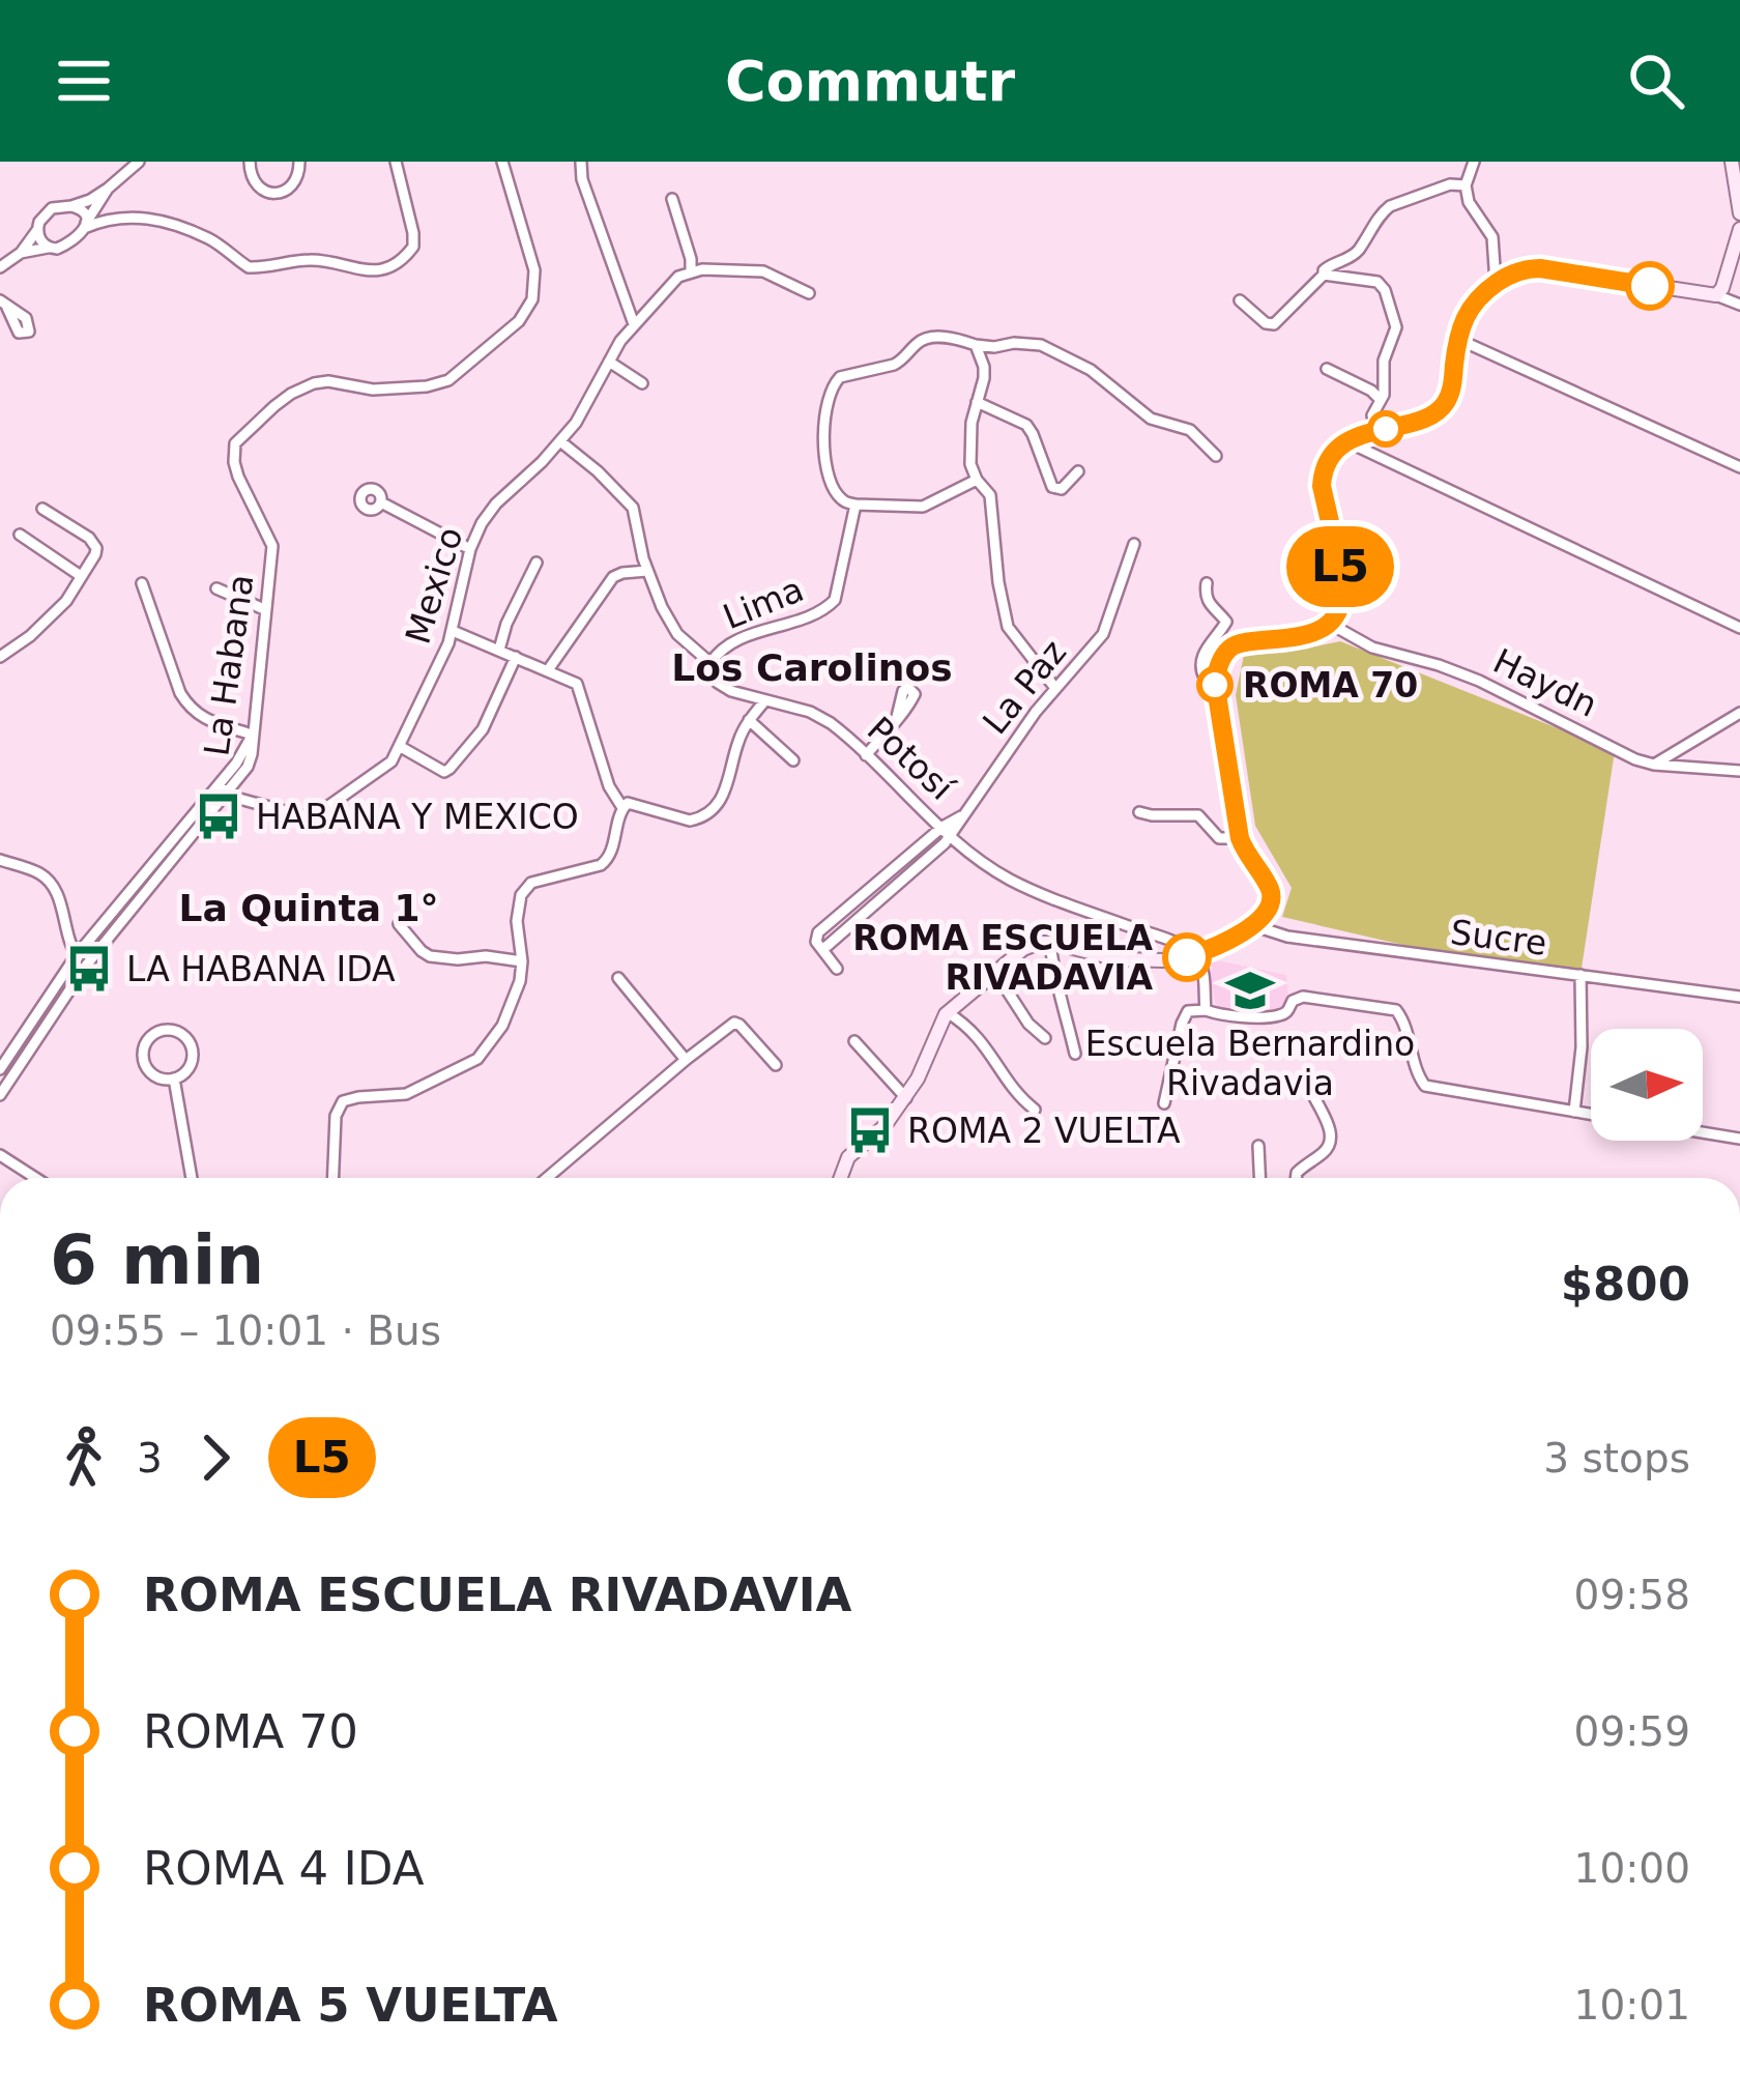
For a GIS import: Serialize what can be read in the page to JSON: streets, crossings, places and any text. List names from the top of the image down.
{
  "streets": {
    "street": [
      "Mexico",
      "Lima",
      "La Habana",
      "Haydn",
      "La Paz",
      "Potosí",
      "Sucre"
    ]
  },
  "crossings": [
    ["Mexico", "La Habana"],
    ["Mexico", "Potosí"],
    ["Lima", "Potosí"],
    ["La Paz", "Potosí"]
  ],
  "districts": ["Los Carolinos", "La Quinta 1°"],
  "places": {
    "other": ["ROMA 70", "ROMA ESCUELA RIVADAVIA"],
    "bus stop": ["HABANA Y MEXICO", "LA HABANA IDA", "ROMA 2 VUELTA"],
    "school or university": ["Escuela Bernardino Rivadavia"]
  },
  "lines": ["bus line L5"],
  "north": "right",
  "page": {
    "header": "Commutr",
    "on_map": "L5",
    "heading": ["6 min", "09:55 – 10:01 · Bus", "$800"],
    "legs": ["3", "L5", "3 stops"],
    "list": [
      {
        "name": "ROMA ESCUELA RIVADAVIA",
        "value": "09:58"
      },
      {
        "name": "ROMA 70",
        "value": "09:59"
      },
      {
        "name": "ROMA 4 IDA",
        "value": "10:00"
      },
      {
        "name": "ROMA 5 VUELTA",
        "value": "10:01"
      }
    ]
  }
}
